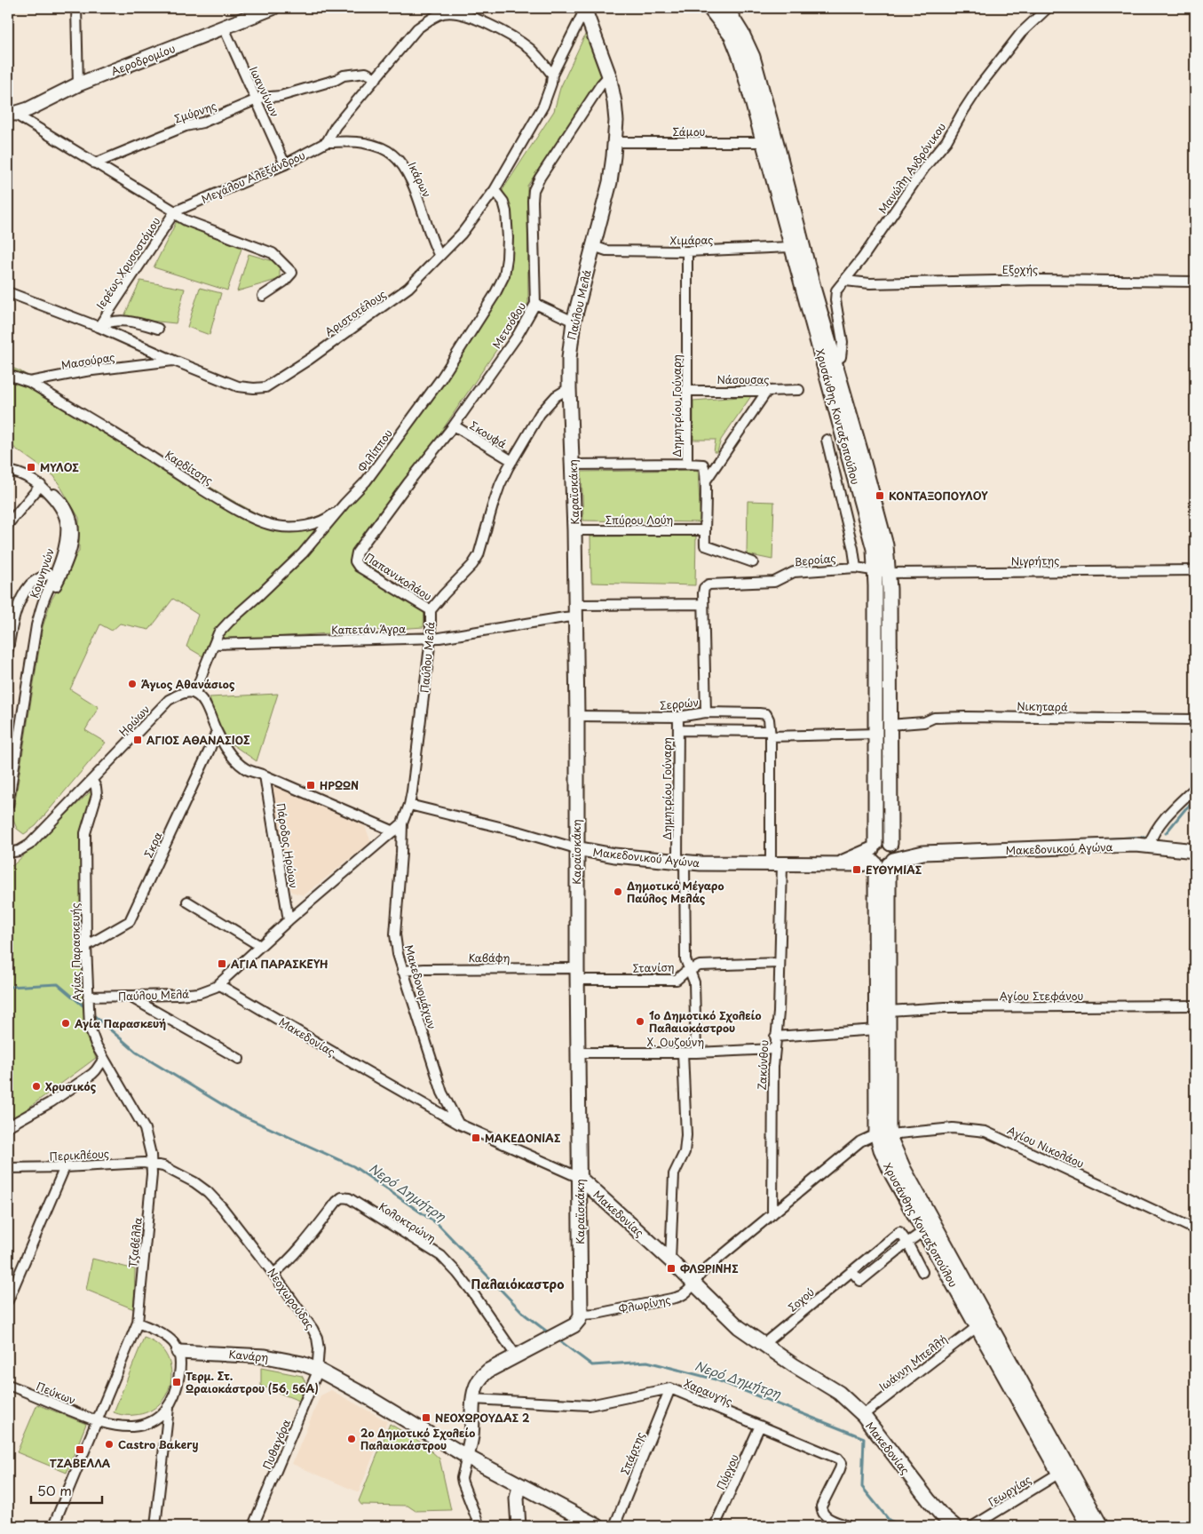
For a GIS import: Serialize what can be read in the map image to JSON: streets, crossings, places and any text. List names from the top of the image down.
{
  "streets": {
    "street": [
      "Αεροδρομίου",
      "Ιωαννίνων",
      "Σμύρνης",
      "Σάμου",
      "Μανώλη Ανδρόνικου",
      "Μεγάλου Αλεξάνδρου",
      "Ικάρων",
      "Χιμάρας",
      "Ιερέως Χρυσοστόμου",
      "Εξοχής",
      "Παύλου Μελά",
      "Αριστοτέλους",
      "Μετσόβου",
      "Μασούρας",
      "Νάσουσας",
      "Δημητρίου Γούναρη",
      "Χρυσάνθης Κονταξοπούλου",
      "Σκουφά",
      "Φιλίππου",
      "Καρδίτσης",
      "Καραϊσκάκη",
      "Σπύρου Λούη",
      "Βεροίας",
      "Νιγρήτης",
      "Κομνηνών",
      "Παπανικολάου",
      "Καπετάν Άγρα",
      "Σερρών",
      "Νικηταρά",
      "Ηρώων",
      "Σκρα",
      "Πάροδος Ηρώων",
      "Μακεδονικού Αγώνα",
      "Αγίας Παρασκευής",
      "Καβάφη",
      "Στανίση",
      "Μακεδονομάχων",
      "Αγίου Στεφάνου",
      "Μακεδονίας",
      "Χ. Ουζούνη",
      "Ζακύνθου",
      "Αγίου Νικολάου",
      "Περικλέους",
      "Κολοκτρώνη",
      "Τζαβέλλα",
      "Νεοχωρούδας",
      "Σοχού",
      "Φλωρίνης",
      "Κανάρη",
      "Ιωάννη Μπελλή",
      "Χαραυγής",
      "Πεύκων",
      "Πυθαγόρα",
      "Σπάρτης",
      "Πύργου",
      "Γεωργίας"
    ]
  },
  "crossings": [
    ["Αεροδρομίου", "Ιωαννίνων"],
    ["Ιωαννίνων", "Σμύρνης"],
    ["Ιωαννίνων", "Μεγάλου Αλεξάνδρου"],
    ["Σάμου", "Παύλου Μελά"],
    ["Σάμου", "Χρυσάνθης Κονταξοπούλου"],
    ["Μανώλη Ανδρόνικου", "Εξοχής"],
    ["Μανώλη Ανδρόνικου", "Χρυσάνθης Κονταξοπούλου"],
    ["Μεγάλου Αλεξάνδρου", "Ικάρων"],
    ["Μεγάλου Αλεξάνδρου", "Ιερέως Χρυσοστόμου"],
    ["Ικάρων", "Αριστοτέλους"],
    ["Χιμάρας", "Παύλου Μελά"],
    ["Χιμάρας", "Δημητρίου Γούναρη"],
    ["Χιμάρας", "Χρυσάνθης Κονταξοπούλου"],
    ["Ιερέως Χρυσοστόμου", "Αριστοτέλους"],
    ["Παύλου Μελά", "Αριστοτέλους"],
    ["Παύλου Μελά", "Μετσόβου"],
    ["Παύλου Μελά", "Σκουφά"],
    ["Παύλου Μελά", "Καραϊσκάκη"],
    ["Παύλου Μελά", "Παπανικολάου"],
    ["Παύλου Μελά", "Καπετάν Άγρα"],
    ["Παύλου Μελά", "Πάροδος Ηρώων"],
    ["Παύλου Μελά", "Μακεδονικού Αγώνα"],
    ["Παύλου Μελά", "Αγίας Παρασκευής"],
    ["Παύλου Μελά", "Μακεδονομάχων"],
    ["Παύλου Μελά", "Μακεδονίας"],
    ["Αριστοτέλους", "Μασούρας"],
    ["Αριστοτέλους", "Φιλίππου"],
    ["Μετσόβου", "Σκουφά"],
    ["Μετσόβου", "Παπανικολάου"],
    ["Μασούρας", "Καρδίτσης"],
    ["Νάσουσας", "Δημητρίου Γούναρη"],
    ["Δημητρίου Γούναρη", "Σπύρου Λούη"],
    ["Δημητρίου Γούναρη", "Σερρών"],
    ["Δημητρίου Γούναρη", "Μακεδονικού Αγώνα"],
    ["Δημητρίου Γούναρη", "Στανίση"],
    ["Δημητρίου Γούναρη", "Χ. Ουζούνη"],
    ["Χρυσάνθης Κονταξοπούλου", "Βεροίας"],
    ["Χρυσάνθης Κονταξοπούλου", "Νιγρήτης"],
    ["Χρυσάνθης Κονταξοπούλου", "Νικηταρά"],
    ["Χρυσάνθης Κονταξοπούλου", "Μακεδονικού Αγώνα"],
    ["Χρυσάνθης Κονταξοπούλου", "Αγίου Στεφάνου"],
    ["Χρυσάνθης Κονταξοπούλου", "Αγίου Νικολάου"],
    ["Χρυσάνθης Κονταξοπούλου", "Φλωρίνης"],
    ["Χρυσάνθης Κονταξοπούλου", "Ιωάννη Μπελλή"],
    ["Χρυσάνθης Κονταξοπούλου", "Γεωργίας"],
    ["Φιλίππου", "Καρδίτσης"],
    ["Φιλίππου", "Καπετάν Άγρα"],
    ["Φιλίππου", "Ηρώων"],
    ["Καραϊσκάκη", "Σπύρου Λούη"],
    ["Καραϊσκάκη", "Καπετάν Άγρα"],
    ["Καραϊσκάκη", "Σερρών"],
    ["Καραϊσκάκη", "Μακεδονικού Αγώνα"],
    ["Καραϊσκάκη", "Καβάφη"],
    ["Καραϊσκάκη", "Στανίση"],
    ["Καραϊσκάκη", "Μακεδονίας"],
    ["Καραϊσκάκη", "Χ. Ουζούνη"],
    ["Καραϊσκάκη", "Φλωρίνης"],
    ["Βεροίας", "Νιγρήτης"],
    ["Βεροίας", "Καπετάν Άγρα"],
    ["Σερρών", "Ζακύνθου"],
    ["Ηρώων", "Αγίας Παρασκευής"],
    ["Σκρα", "Αγίας Παρασκευής"],
    ["Μακεδονικού Αγώνα", "Ζακύνθου"],
    ["Αγίας Παρασκευής", "Περικλέους"],
    ["Αγίας Παρασκευής", "Τζαβέλλα"],
    ["Αγίας Παρασκευής", "Νεοχωρούδας"],
    ["Καβάφη", "Στανίση"],
    ["Καβάφη", "Μακεδονομάχων"],
    ["Στανίση", "Ζακύνθου"],
    ["Μακεδονομάχων", "Μακεδονίας"],
    ["Μακεδονίας", "Σοχού"],
    ["Μακεδονίας", "Φλωρίνης"],
    ["Μακεδονίας", "Ιωάννη Μπελλή"],
    ["Χ. Ουζούνη", "Ζακύνθου"],
    ["Ζακύνθου", "Φλωρίνης"],
    ["Αγίου Νικολάου", "Φλωρίνης"],
    ["Περικλέους", "Τζαβέλλα"],
    ["Περικλέους", "Νεοχωρούδας"],
    ["Κολοκτρώνη", "Νεοχωρούδας"],
    ["Τζαβέλλα", "Νεοχωρούδας"],
    ["Τζαβέλλα", "Πεύκων"],
    ["Νεοχωρούδας", "Κανάρη"],
    ["Νεοχωρούδας", "Πυθαγόρα"],
    ["Κανάρη", "Πυθαγόρα"],
    ["Χαραυγής", "Σπάρτης"],
    ["Χαραυγής", "Πύργου"]
  ],
  "districts": ["Παλαιόκαστρο"],
  "water": ["Νερό Δημήτρη"],
  "places": {
    "transit": [
      "ΜΥΛΟΣ",
      "ΚΟΝΤΑΞΟΠΟΥΛΟΥ",
      "ΑΓΙΟΣ ΑΘΑΝΑΣΙΟΣ",
      "ΗΡΩΩΝ",
      "ΕΥΘΥΜΙΑΣ",
      "ΑΓΙΑ ΠΑΡΑΣΚΕΥΗ",
      "ΜΑΚΕΔΟΝΙΑΣ",
      "ΦΛΩΡΙΝΗΣ",
      "Τερμ. Στ. Ωραιοκάστρου (56, 56Α)",
      "ΝΕΟΧΩΡΟΥΔΑΣ 2",
      "ΤΖΑΒΕΛΛΑ"
    ],
    "other": [
      "Άγιος Αθανάσιος",
      "Δημοτικό Μέγαρο Παύλος Μελάς",
      "1ο Δημοτικό Σχολείο Παλαιοκάστρου",
      "Αγία Παρασκευή",
      "Χρυσικός",
      "2ο Δημοτικό Σχολείο Παλαιοκάστρου",
      "Castro Bakery"
    ]
  },
  "scale_bar": "50 m"
}
